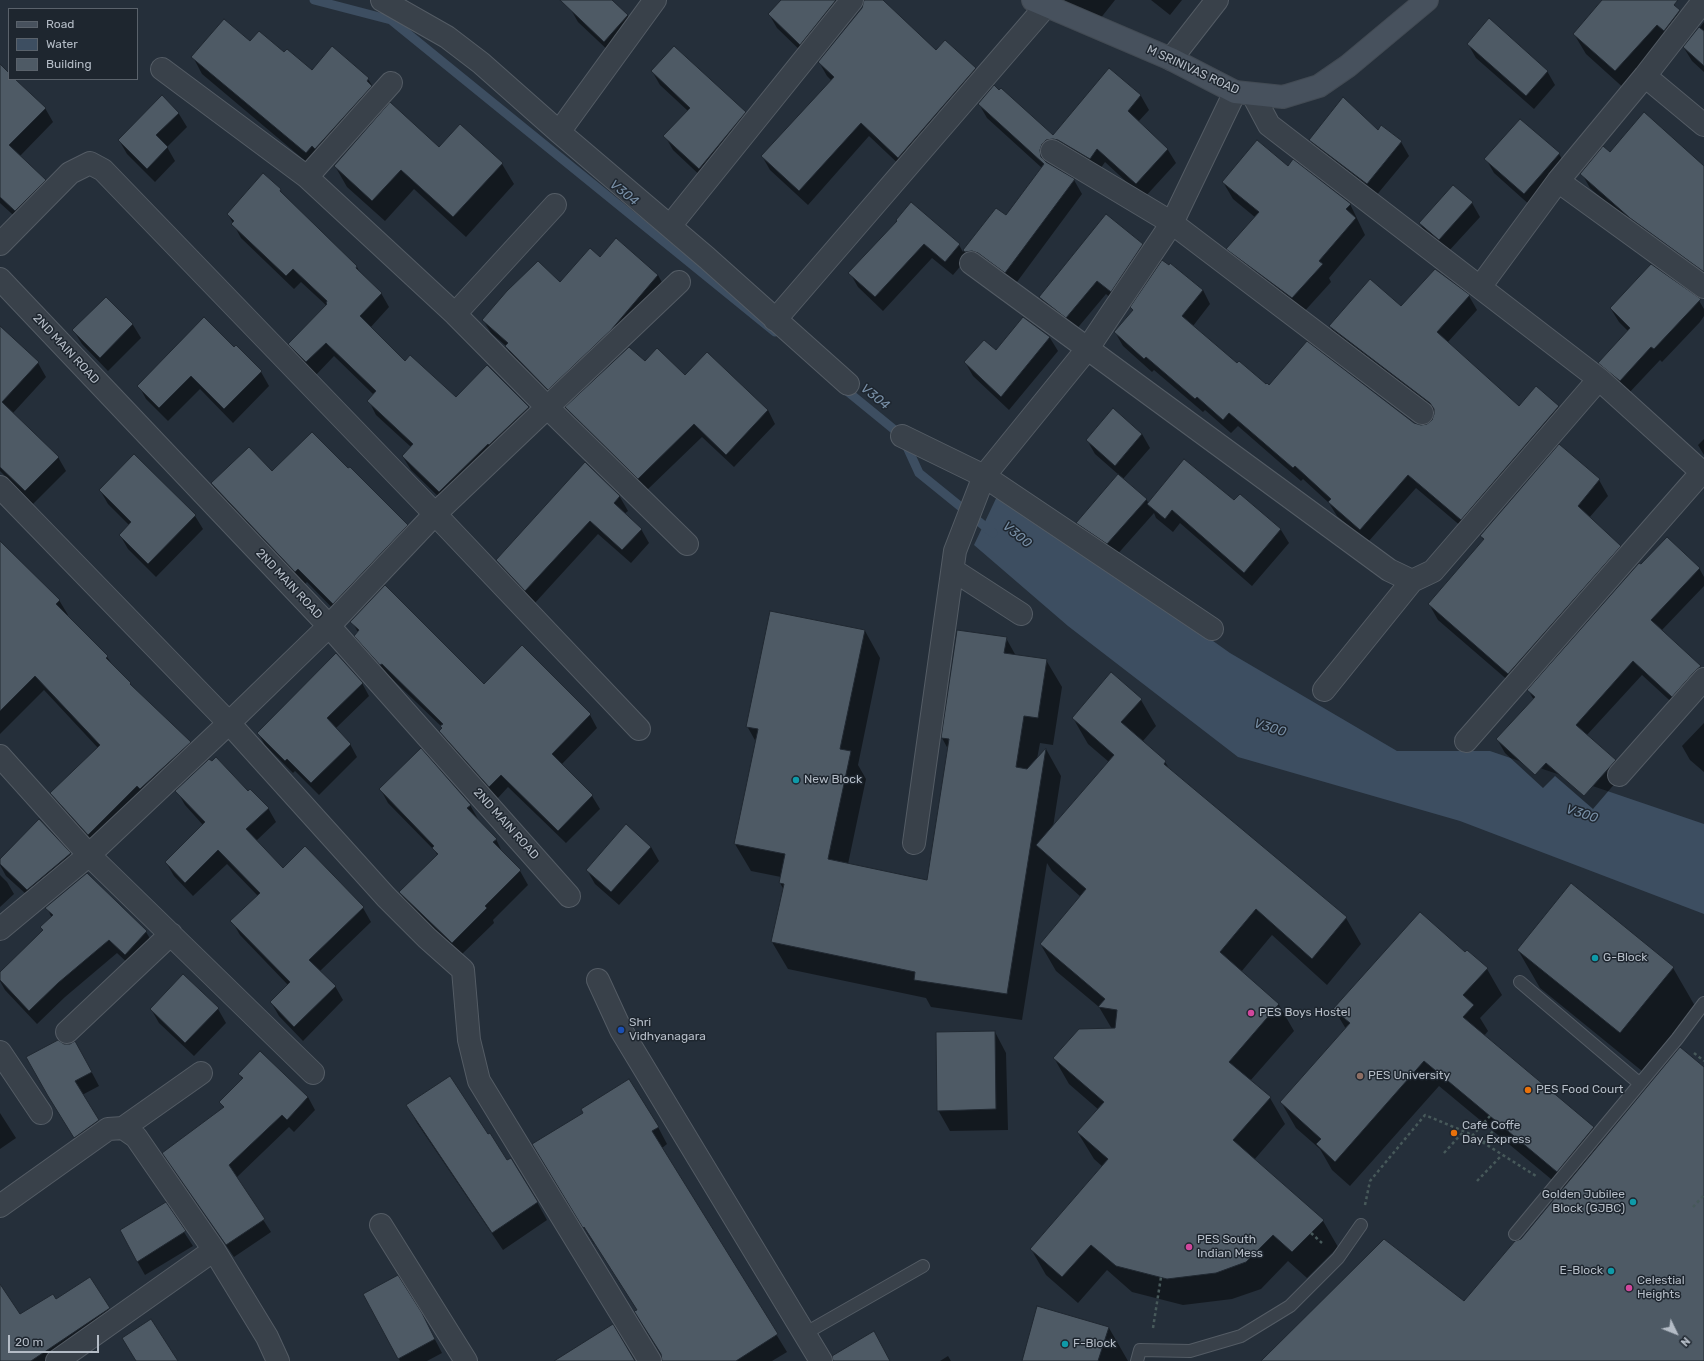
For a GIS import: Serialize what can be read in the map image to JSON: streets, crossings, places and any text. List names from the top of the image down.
{
  "streets": {
    "street": ["M SRINIVAS ROAD", "2ND MAIN ROAD"]
  },
  "water": ["V304", "V300"],
  "places": [
    "New Block",
    "G-Block",
    "PES Boys Hostel",
    "Shri Vidhyanagara",
    "PES University",
    "PES Food Court",
    "Cafe Coffe Day Express",
    "Golden Jubilee Block (GJBC)",
    "PES South Indian Mess",
    "E-Block",
    "Celestial Heights",
    "F-Block"
  ],
  "legend": ["Road", "Water", "Building"],
  "scale_bar": "20 m",
  "north": "bottom right"
}
